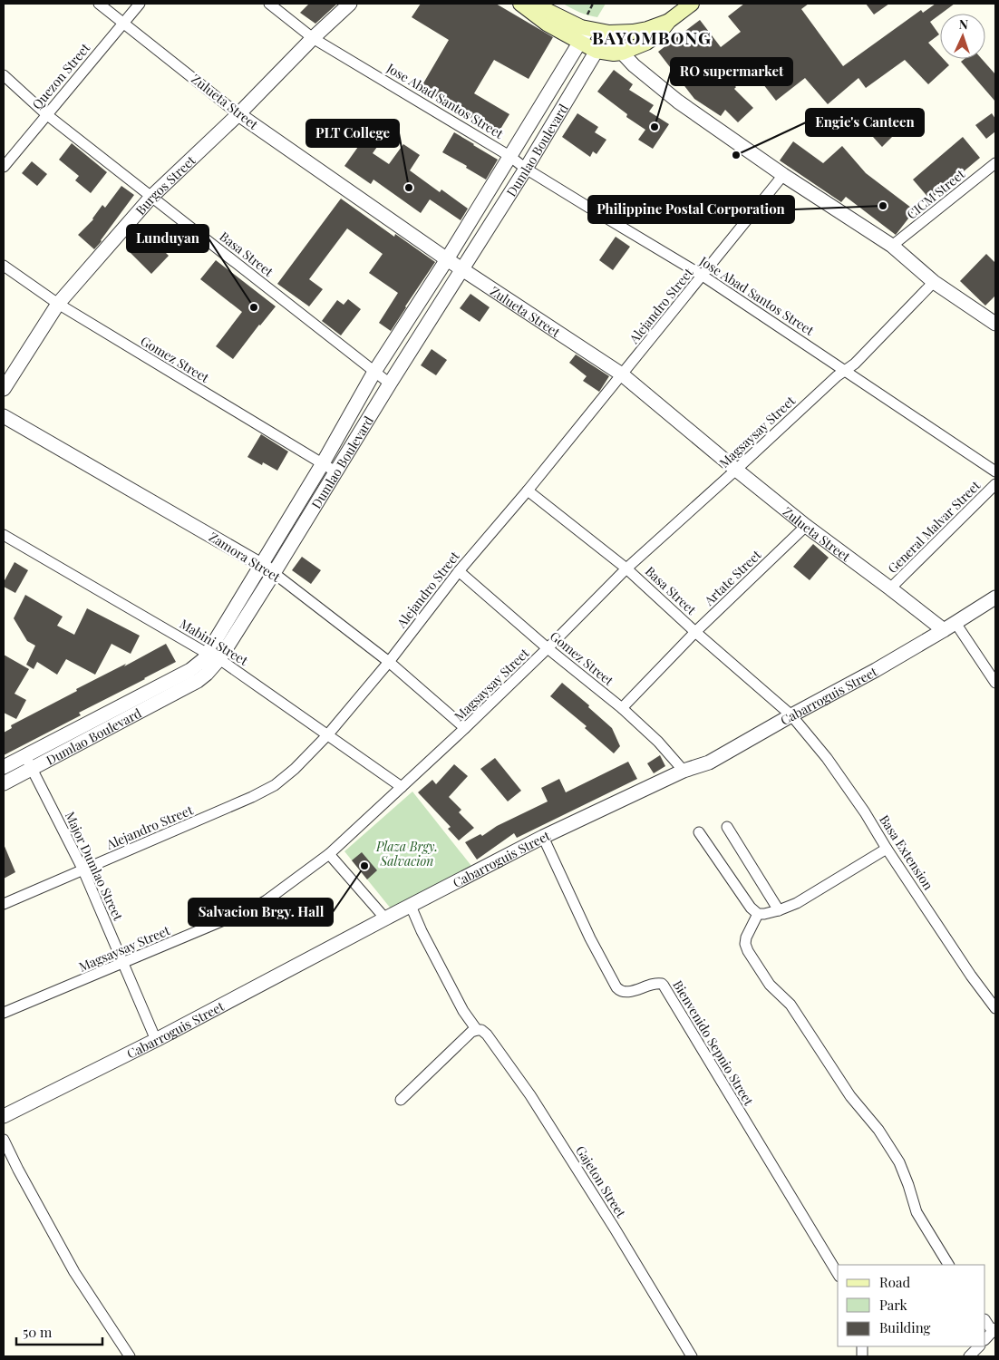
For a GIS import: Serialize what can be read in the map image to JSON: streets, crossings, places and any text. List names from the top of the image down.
{
  "streets": {
    "street": [
      "Quezon Street",
      "Jose Abad Santos Street",
      "Zulueta Street",
      "Dumlao Boulevard",
      "Burgos Street",
      "CICM Street",
      "Basa Street",
      "Alejandro Street",
      "Gomez Street",
      "Magsaysay Street",
      "General Malvar Street",
      "Zamora Street",
      "Artate Street",
      "Mabini Street",
      "Cabarroguis Street",
      "Basa Extension",
      "Major Dumlao Street",
      "Bienvenido Sepnio Street",
      "Gajeton Street"
    ]
  },
  "crossings": [
    ["Quezon Street", "Zulueta Street"],
    ["Quezon Street", "Basa Street"],
    ["Jose Abad Santos Street", "Dumlao Boulevard"],
    ["Jose Abad Santos Street", "Burgos Street"],
    ["Jose Abad Santos Street", "Alejandro Street"],
    ["Jose Abad Santos Street", "Magsaysay Street"],
    ["Zulueta Street", "Dumlao Boulevard"],
    ["Zulueta Street", "Burgos Street"],
    ["Zulueta Street", "Alejandro Street"],
    ["Zulueta Street", "Magsaysay Street"],
    ["Zulueta Street", "General Malvar Street"],
    ["Zulueta Street", "Artate Street"],
    ["Zulueta Street", "Cabarroguis Street"],
    ["Dumlao Boulevard", "Basa Street"],
    ["Dumlao Boulevard", "Gomez Street"],
    ["Dumlao Boulevard", "Zamora Street"],
    ["Dumlao Boulevard", "Mabini Street"],
    ["Dumlao Boulevard", "Major Dumlao Street"],
    ["Burgos Street", "Basa Street"],
    ["Burgos Street", "Gomez Street"],
    ["Basa Street", "Alejandro Street"],
    ["Basa Street", "Magsaysay Street"],
    ["Basa Street", "Artate Street"],
    ["Basa Street", "Cabarroguis Street"],
    ["Basa Street", "Basa Extension"],
    ["Alejandro Street", "Gomez Street"],
    ["Alejandro Street", "Zamora Street"],
    ["Alejandro Street", "Mabini Street"],
    ["Alejandro Street", "Major Dumlao Street"],
    ["Gomez Street", "Magsaysay Street"],
    ["Gomez Street", "Artate Street"],
    ["Gomez Street", "Cabarroguis Street"],
    ["Magsaysay Street", "Zamora Street"],
    ["Magsaysay Street", "Mabini Street"],
    ["Magsaysay Street", "Major Dumlao Street"],
    ["Cabarroguis Street", "Basa Extension"],
    ["Cabarroguis Street", "Major Dumlao Street"],
    ["Cabarroguis Street", "Bienvenido Sepnio Street"],
    ["Cabarroguis Street", "Gajeton Street"]
  ],
  "districts": ["BAYOMBONG"],
  "parks": ["Plaza Brgy. Salvacion"],
  "places": [
    "RO supermarket",
    "Engie's Canteen",
    "PLT College",
    "Philippine Postal Corporation",
    "Lunduyan",
    "Salvacion Brgy. Hall"
  ],
  "legend": ["Road", "Park", "Building"],
  "scale_bar": "50 m",
  "north": "top"
}
